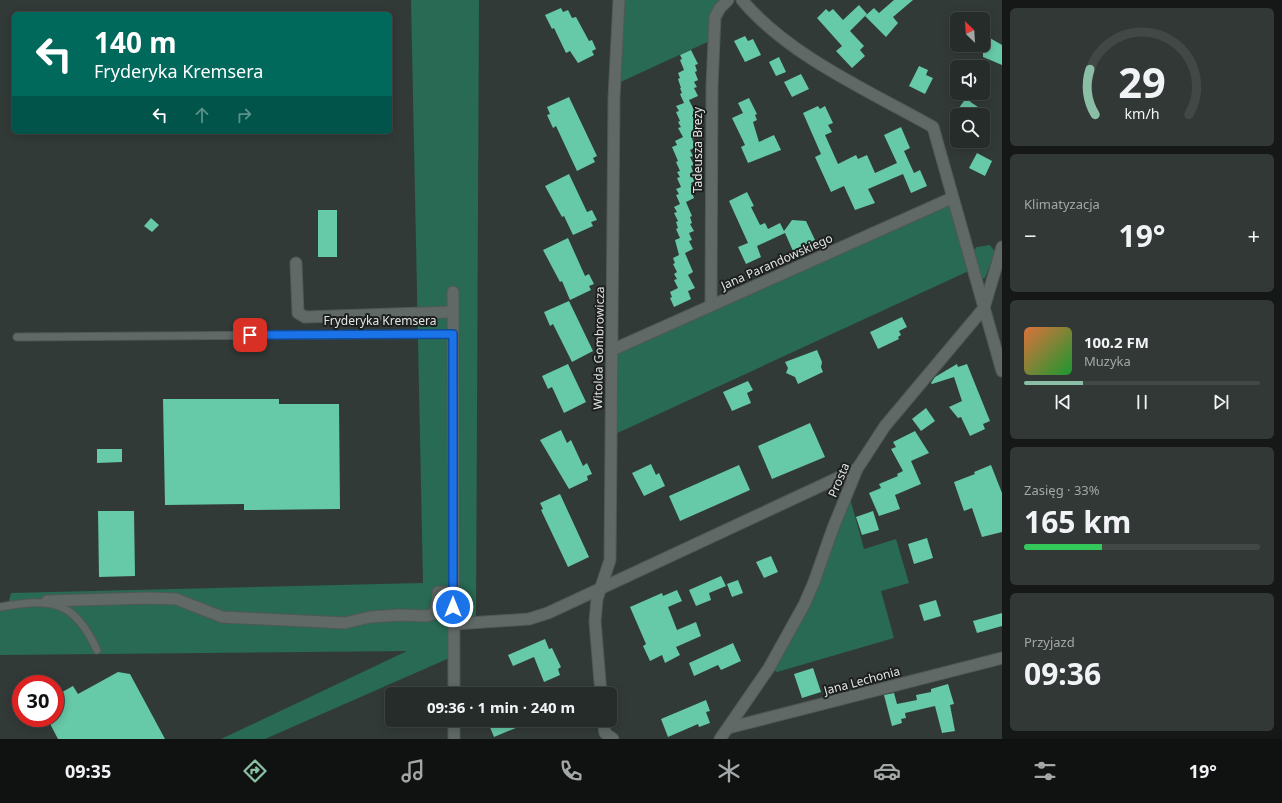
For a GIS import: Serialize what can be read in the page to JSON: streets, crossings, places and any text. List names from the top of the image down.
{
  "streets": {
    "street": [
      "Tadeusza Brezy",
      "Jana Parandowskiego",
      "Fryderyka Kremsera",
      "Witolda Gombrowicza",
      "Prosta",
      "Jana Lechonia"
    ]
  },
  "crossings": [
    ["Tadeusza Brezy", "Jana Parandowskiego"],
    ["Jana Parandowskiego", "Witolda Gombrowicza"],
    ["Prosta", "Jana Lechonia"]
  ],
  "north": "top left",
  "page": {
    "turn": ["140 m", "Fryderyka Kremsera"],
    "tile": [
      "Klimatyzacja",
      ["Zasięg · 33%", "165 km"],
      ["Przyjazd", "09:36"]
    ],
    "heat": ["−", "19°", "+"],
    "song": ["100.2 FM", "Muzyka"],
    "limit": "30",
    "trip": "09:36 · 1 min · 240 m",
    "tabs": ["09:35", "19°"],
    "gauge": ["29", "km/h"]
  }
}
